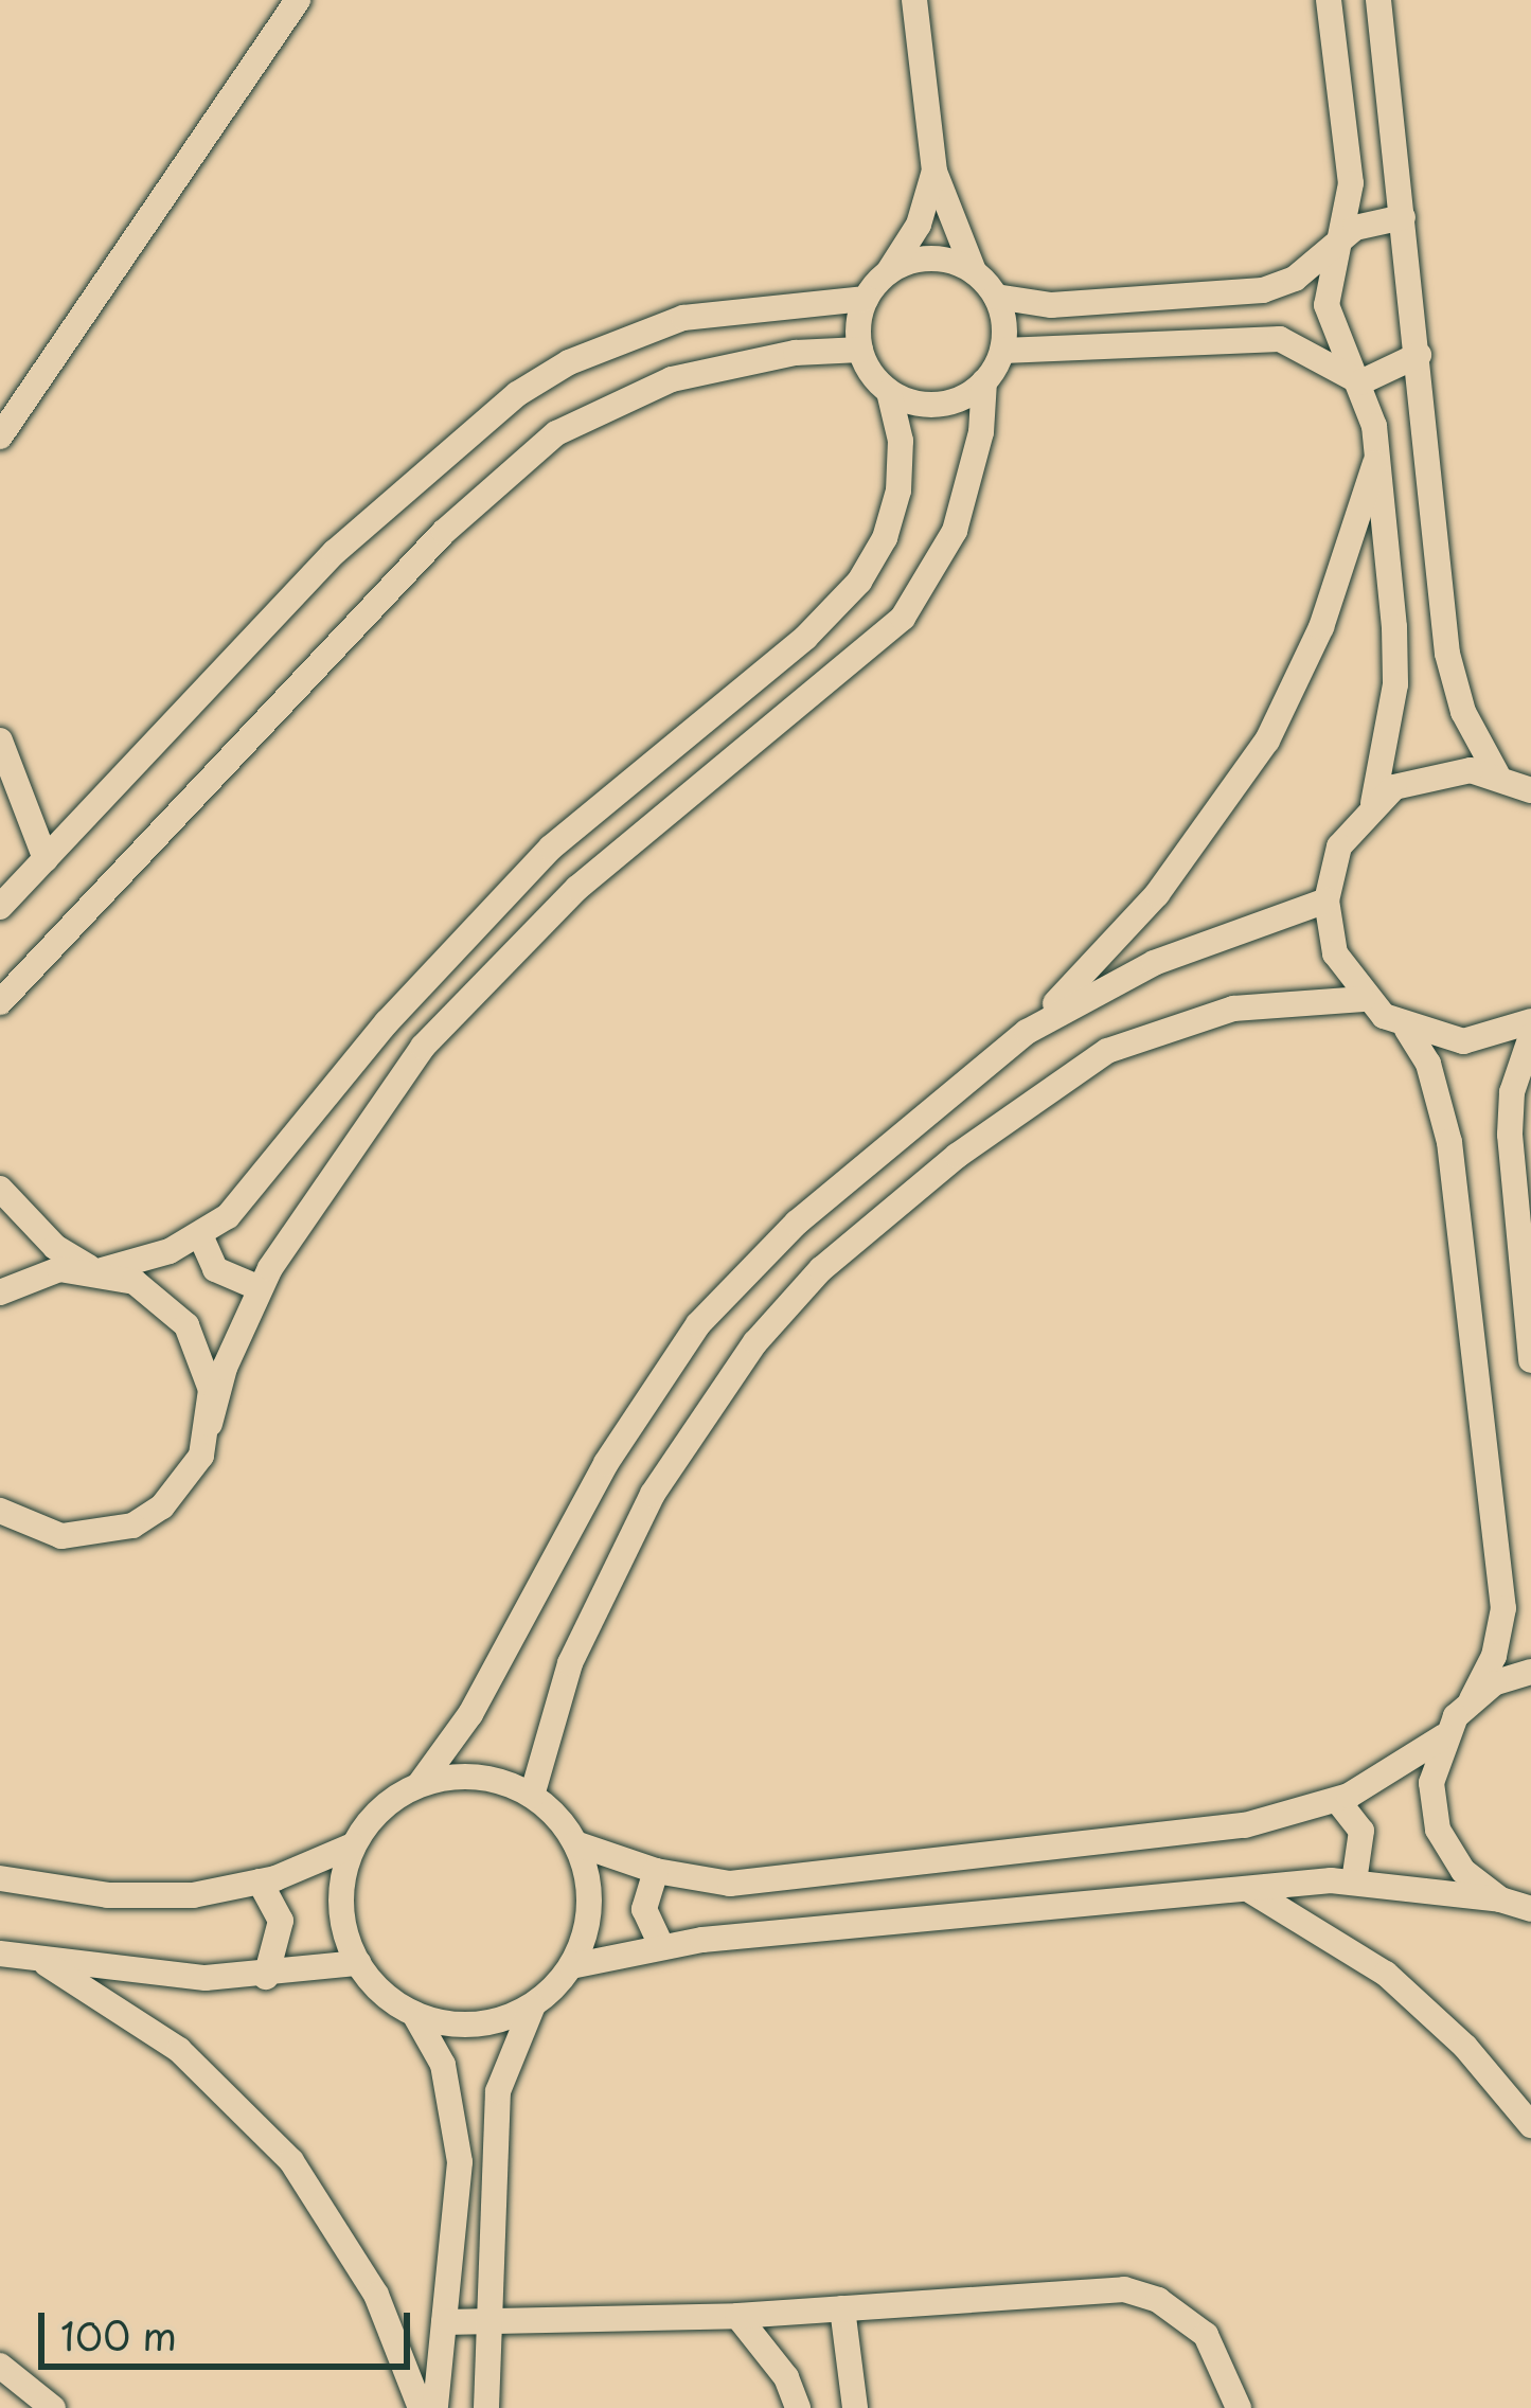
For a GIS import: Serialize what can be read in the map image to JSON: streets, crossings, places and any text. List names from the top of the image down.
{
  "scale_bar": "100 m"
}
